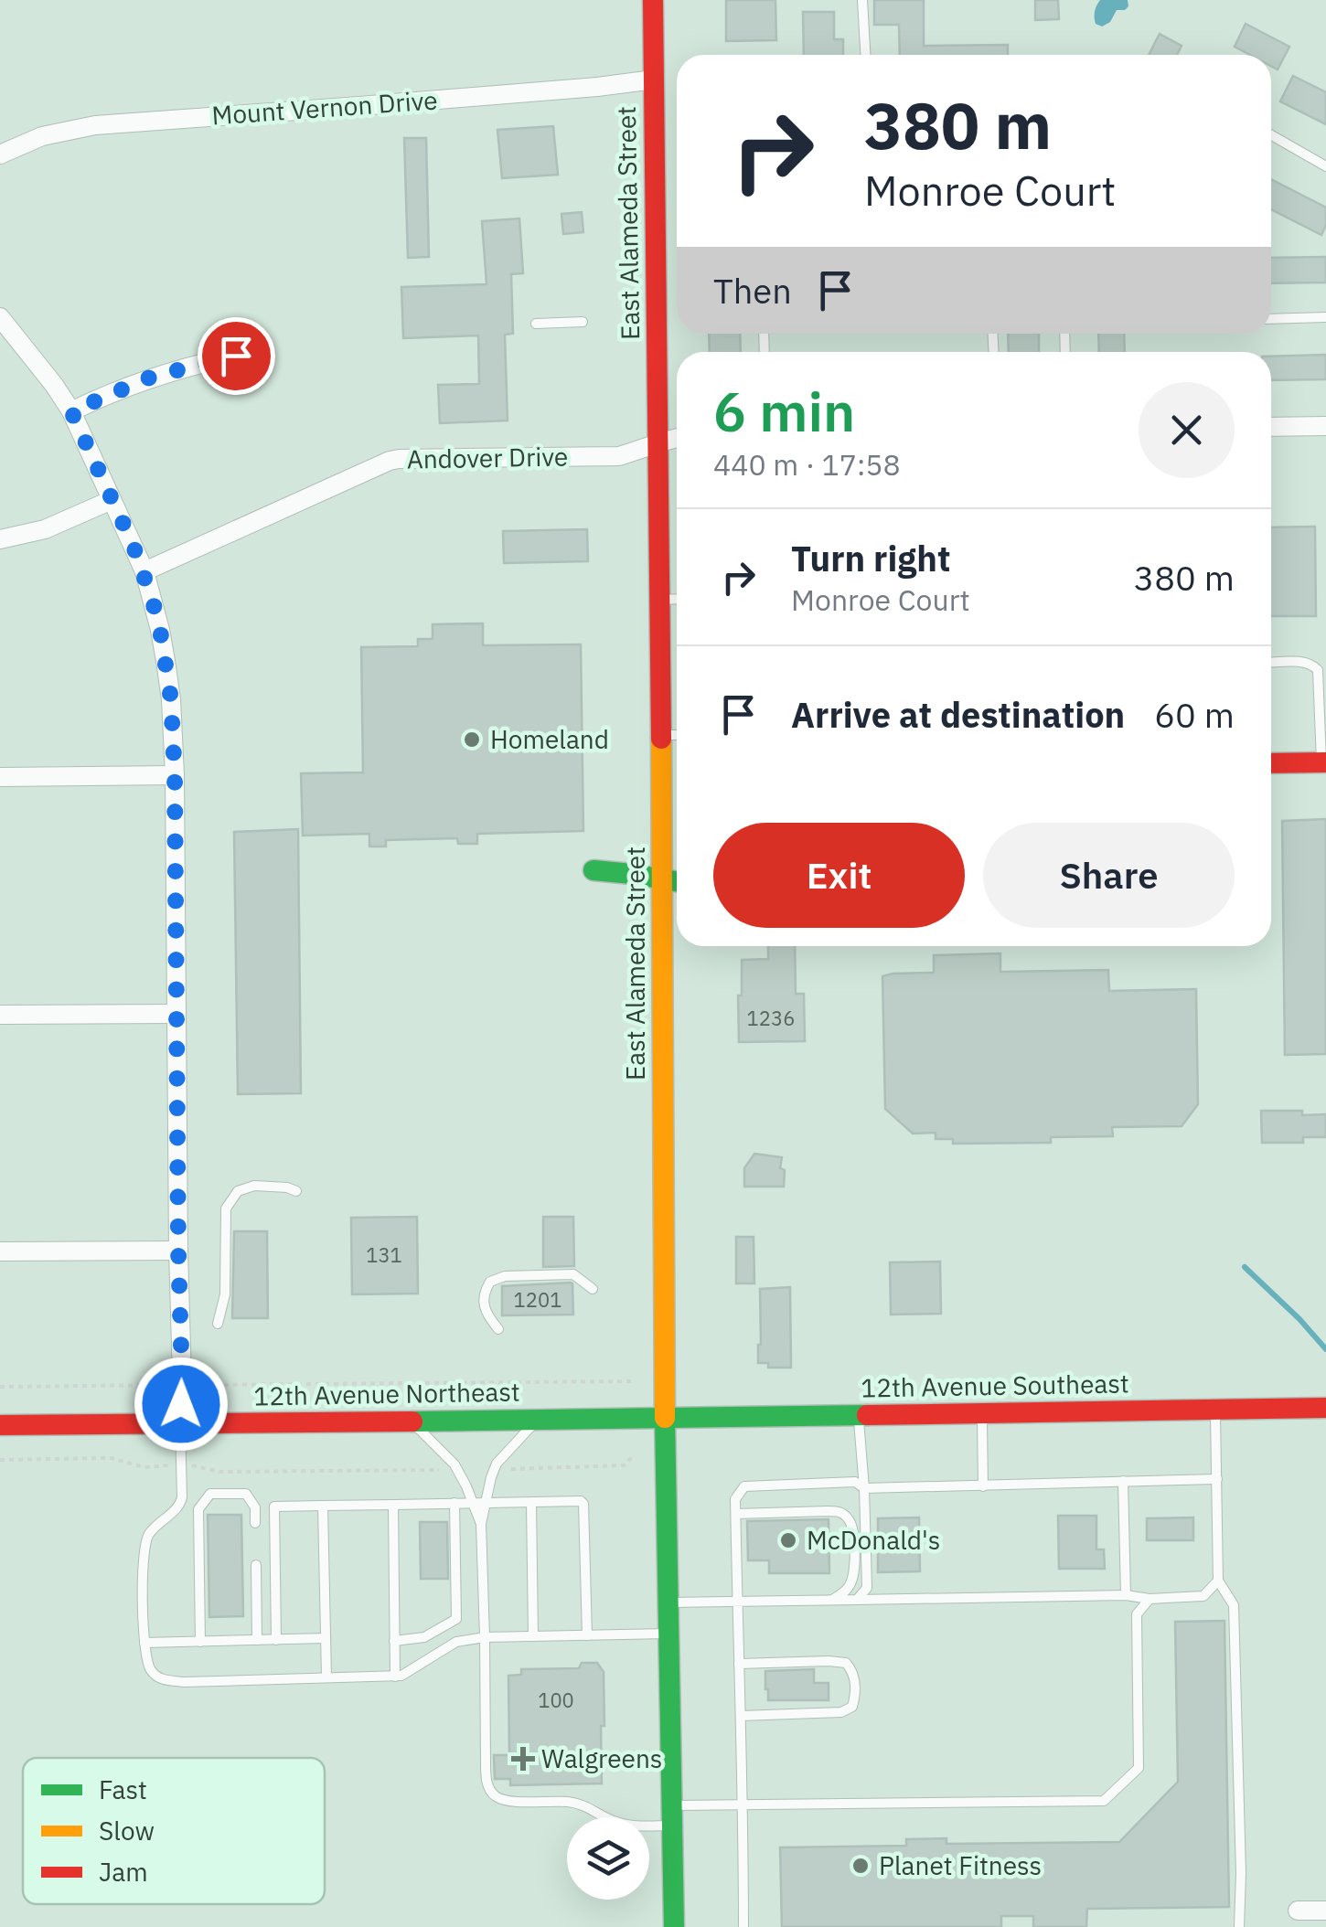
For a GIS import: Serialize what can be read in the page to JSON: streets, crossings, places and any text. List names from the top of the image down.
{
  "streets": {
    "main road": ["East Alameda Street", "12th Avenue Southeast", "12th Avenue Northeast"],
    "street": ["Mount Vernon Drive", "Andover Drive"]
  },
  "crossings": [
    ["Mount Vernon Drive", "East Alameda Street"],
    ["East Alameda Street", "Andover Drive"],
    ["East Alameda Street", "12th Avenue Southeast"],
    ["East Alameda Street", "12th Avenue Northeast"],
    ["12th Avenue Southeast", "12th Avenue Northeast"]
  ],
  "places": {
    "other": ["Homeland", "McDonald's", "Planet Fitness"],
    "health": ["Walgreens"]
  },
  "house_numbers": [
    "1236",
    "131",
    "1201",
    "100"
  ],
  "legend": ["Fast", "Slow", "Jam"],
  "page": {
    "turn": ["380 m", "Monroe Court"],
    "then": "Then",
    "heading": ["6 min", "440 m · 17:58"],
    "list": [
      {
        "name": "Turn right",
        "note": "Monroe Court",
        "value": "380 m"
      },
      {
        "name": "Arrive at destination",
        "value": "60 m"
      }
    ],
    "buttons": ["Exit", "Share"]
  }
}
